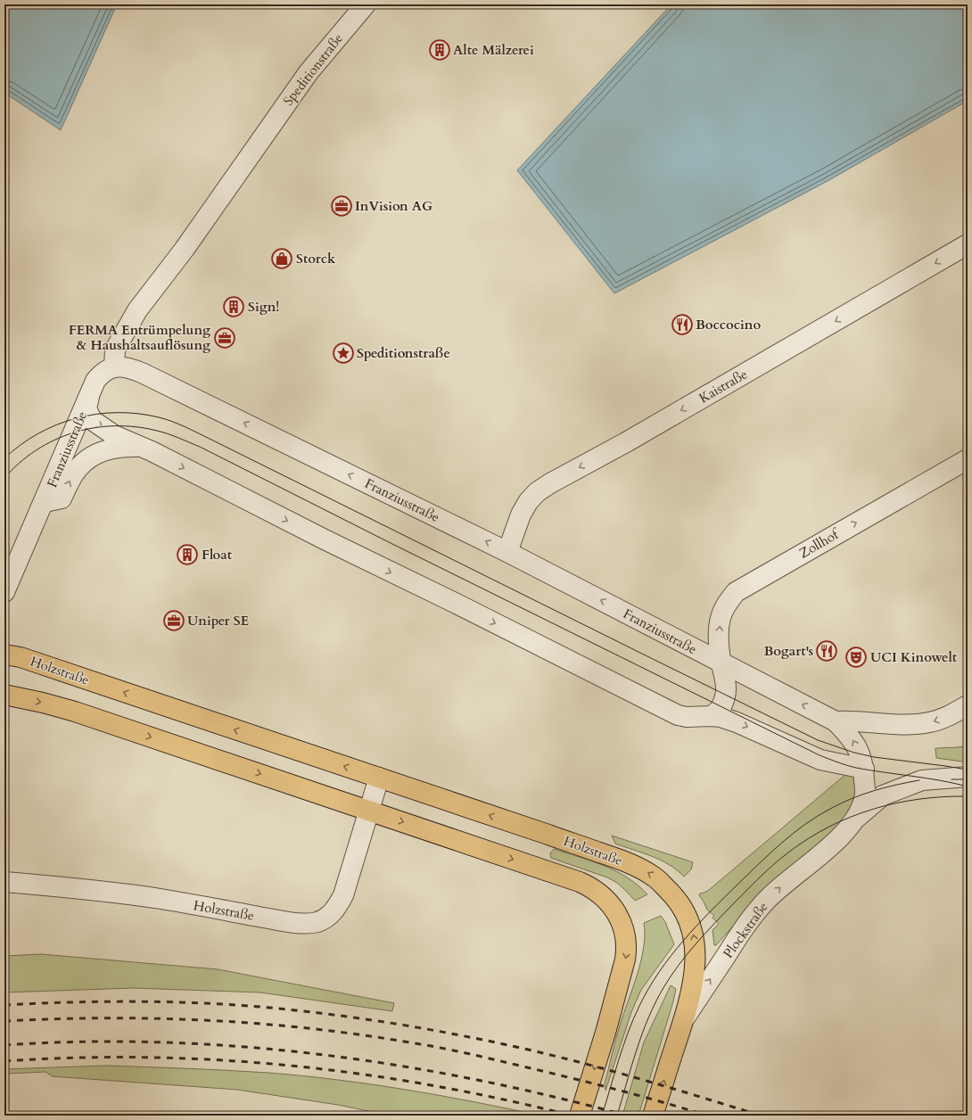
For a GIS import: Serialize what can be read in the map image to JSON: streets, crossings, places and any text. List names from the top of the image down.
{
  "streets": {
    "main road": ["Holzstraße", "Plockstraße"],
    "street": [
      "Speditionstraße",
      "Kaistraße",
      "Franziusstraße",
      "Zollhof"
    ]
  },
  "crossings": [
    ["Speditionstraße", "Franziusstraße"],
    ["Kaistraße", "Franziusstraße"],
    ["Franziusstraße", "Zollhof"],
    ["Franziusstraße", "Plockstraße"],
    ["Holzstraße", "Plockstraße"]
  ],
  "one_way": ["Kaistraße", "Zollhof", "Plockstraße"],
  "places": {
    "building": ["Alte Mälzerei", "Sign!", "Float"],
    "office": ["InVision AG", "FERMA Entrümpelung & Haushaltsauflösung", "Uniper SE"],
    "shop": ["Storck"],
    "restaurant": ["Boccocino", "Bogart's"],
    "place": ["Speditionstraße"],
    "theatre": ["UCI Kinowelt"]
  }
}
